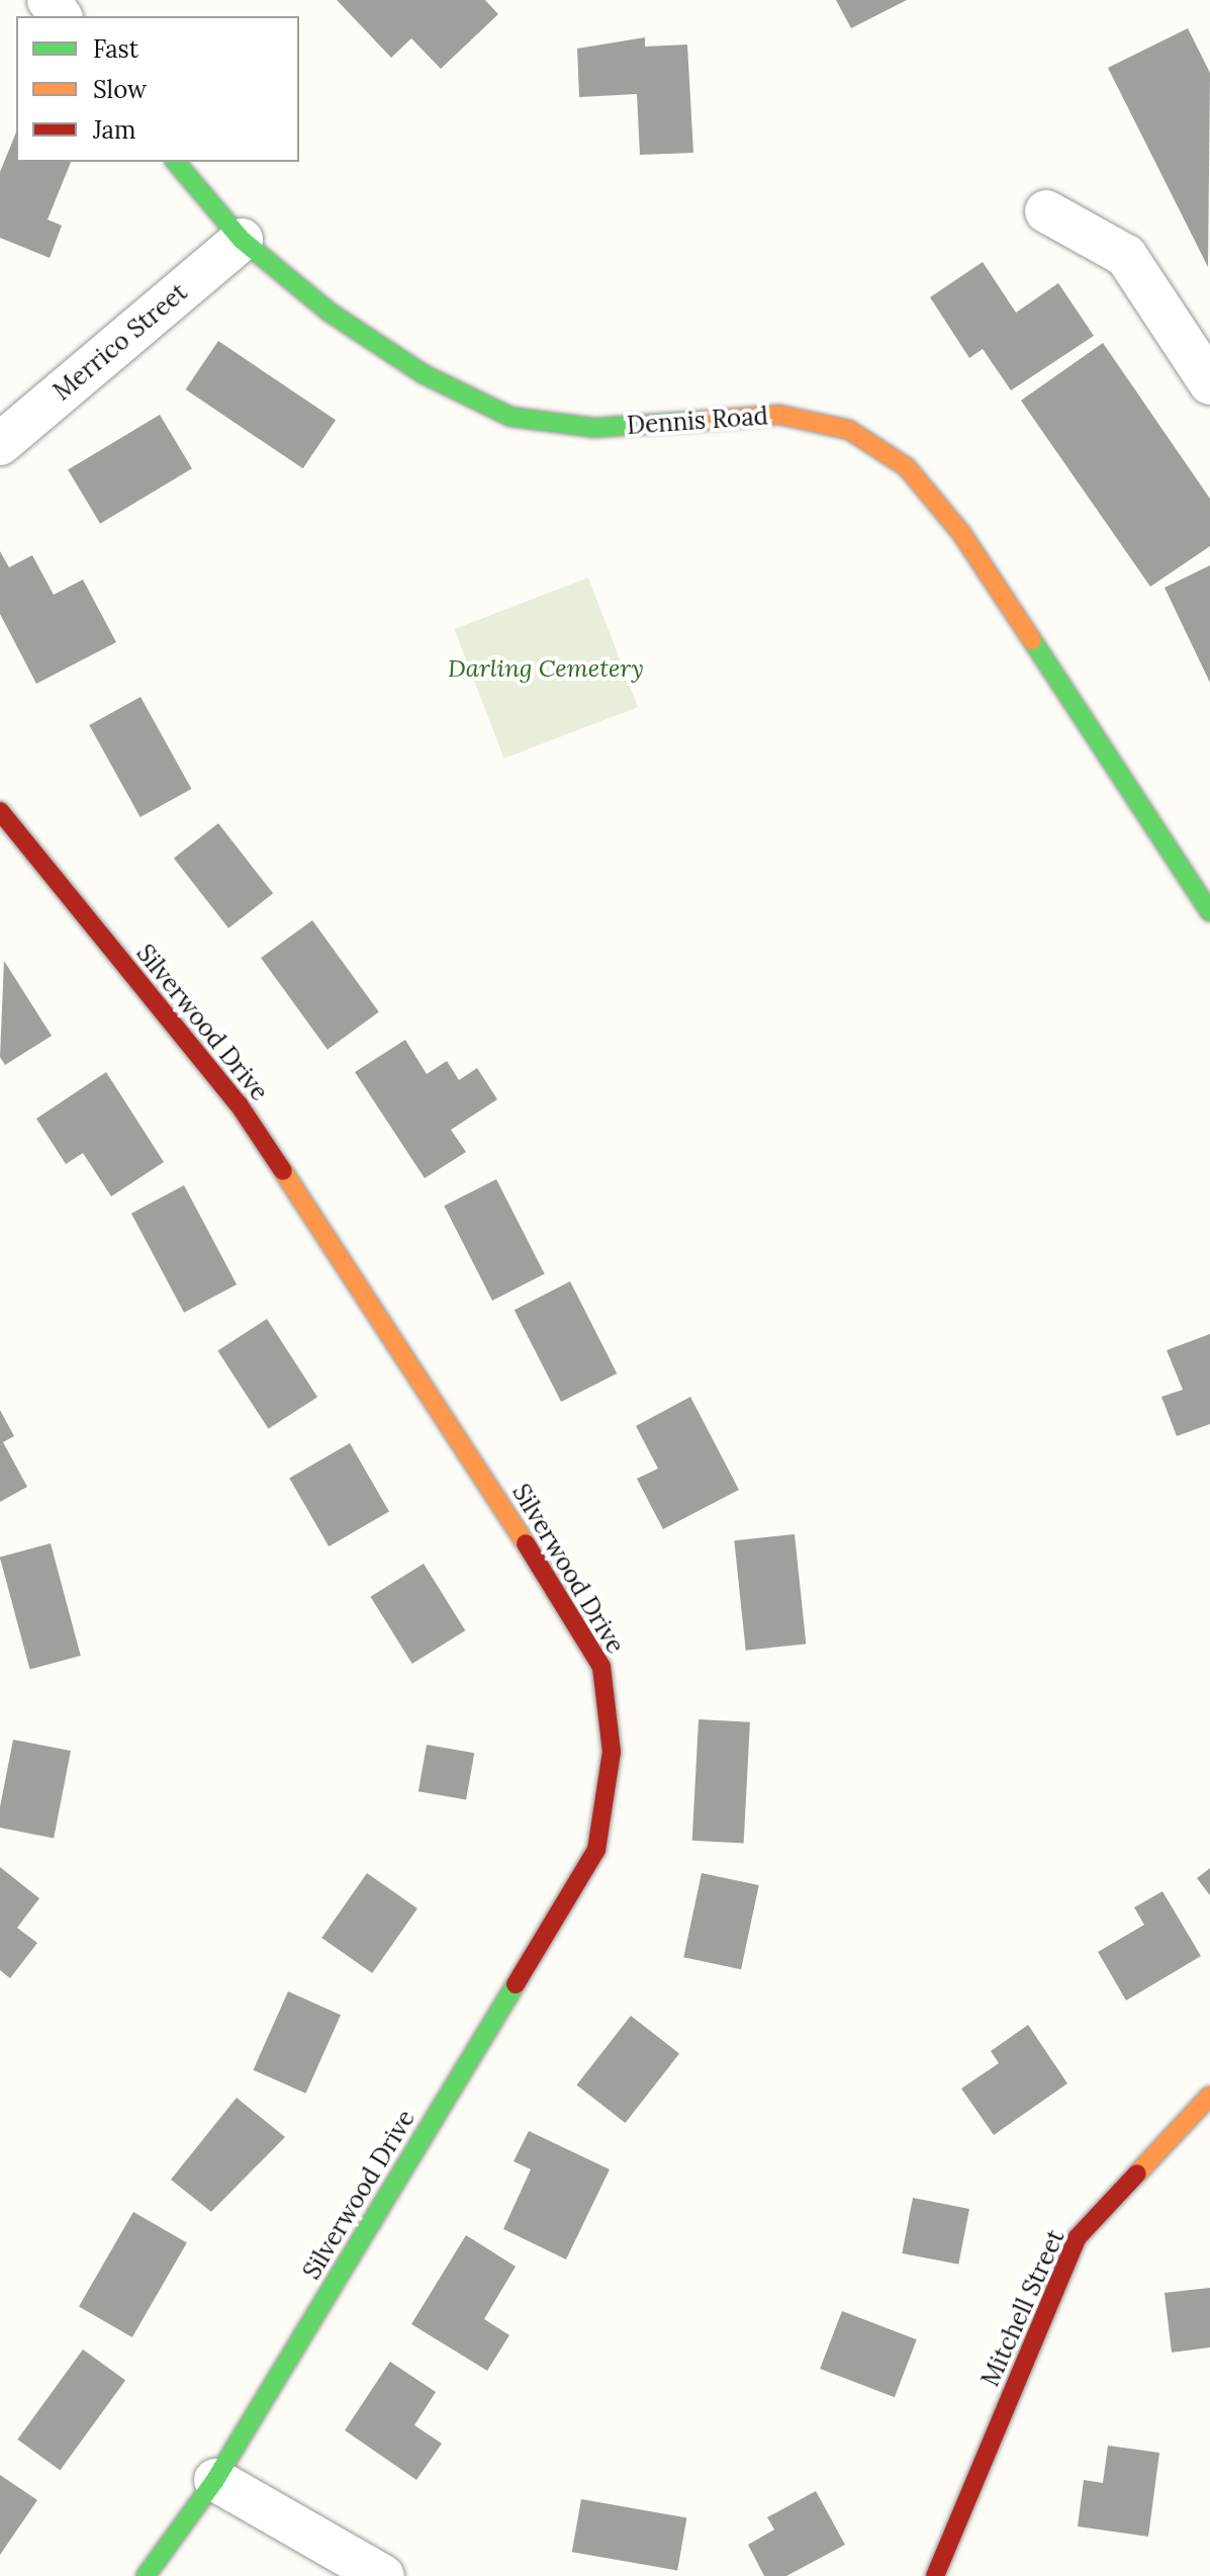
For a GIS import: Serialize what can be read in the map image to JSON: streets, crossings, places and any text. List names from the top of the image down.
{
  "streets": {
    "street": [
      "Merrico Street",
      "Dennis Road",
      "Silverwood Drive",
      "Mitchell Street"
    ]
  },
  "crossings": [
    ["Merrico Street", "Dennis Road"]
  ],
  "parks": ["Darling Cemetery"],
  "legend": ["Fast", "Slow", "Jam"]
}
